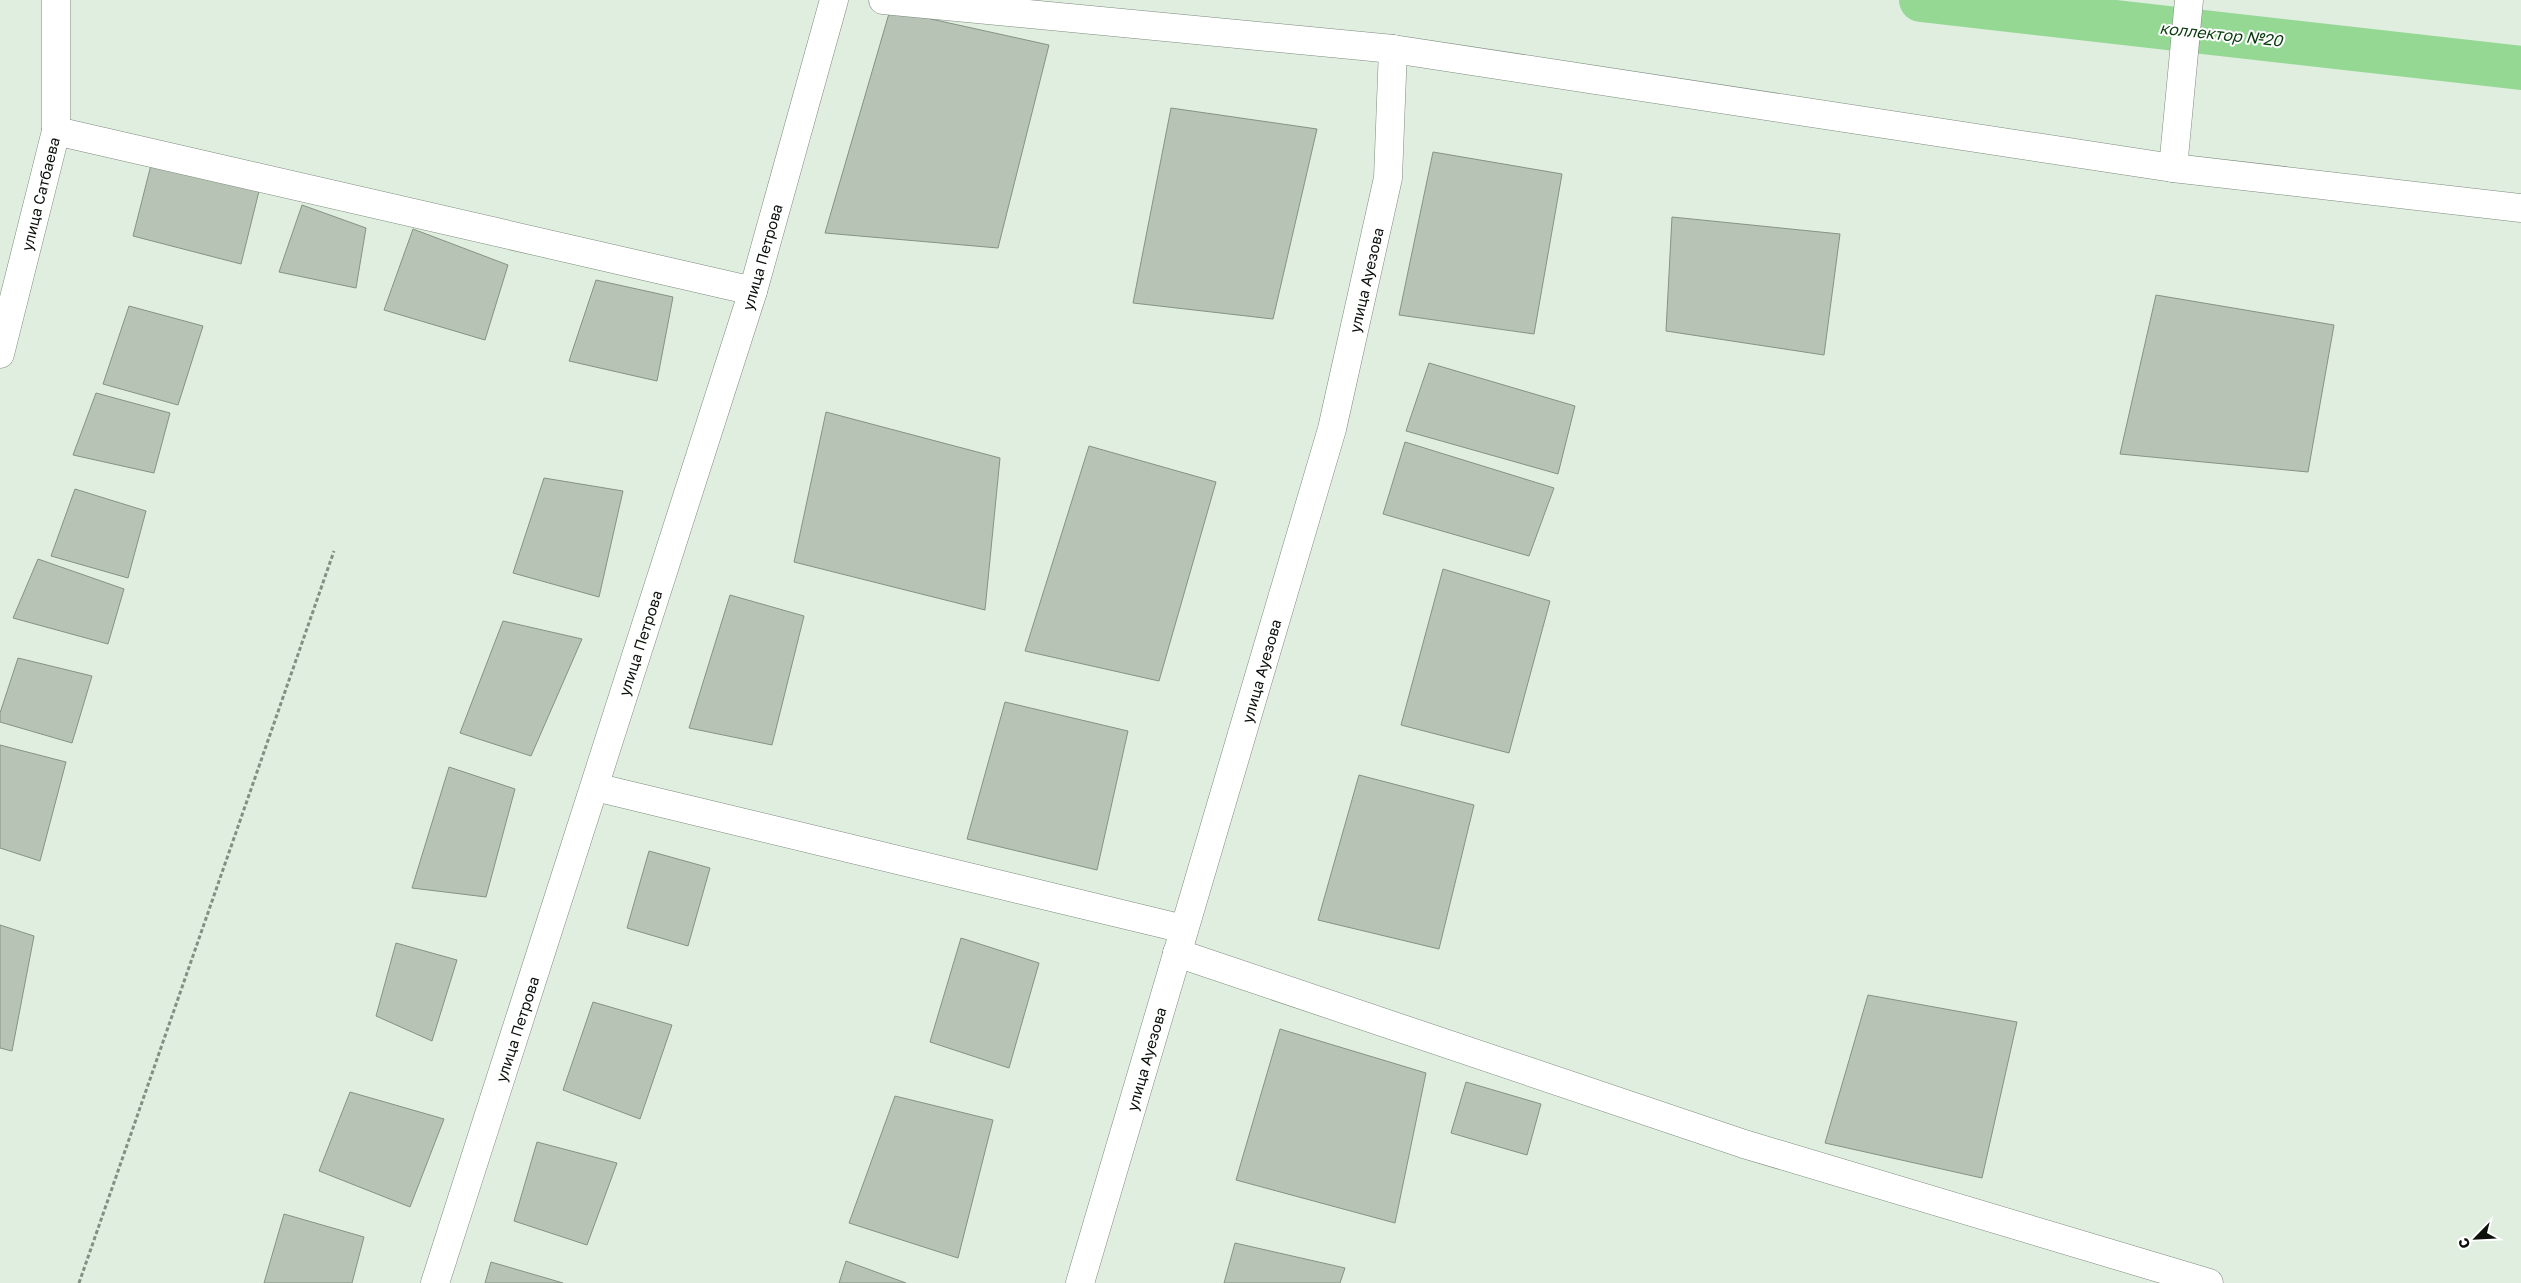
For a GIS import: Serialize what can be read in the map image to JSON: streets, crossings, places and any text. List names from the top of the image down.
{
  "streets": {
    "street": ["улица Сатбаева", "улица Петрова", "улица Ауезова"]
  },
  "water": ["коллектор №20"],
  "north": "bottom left"
}
